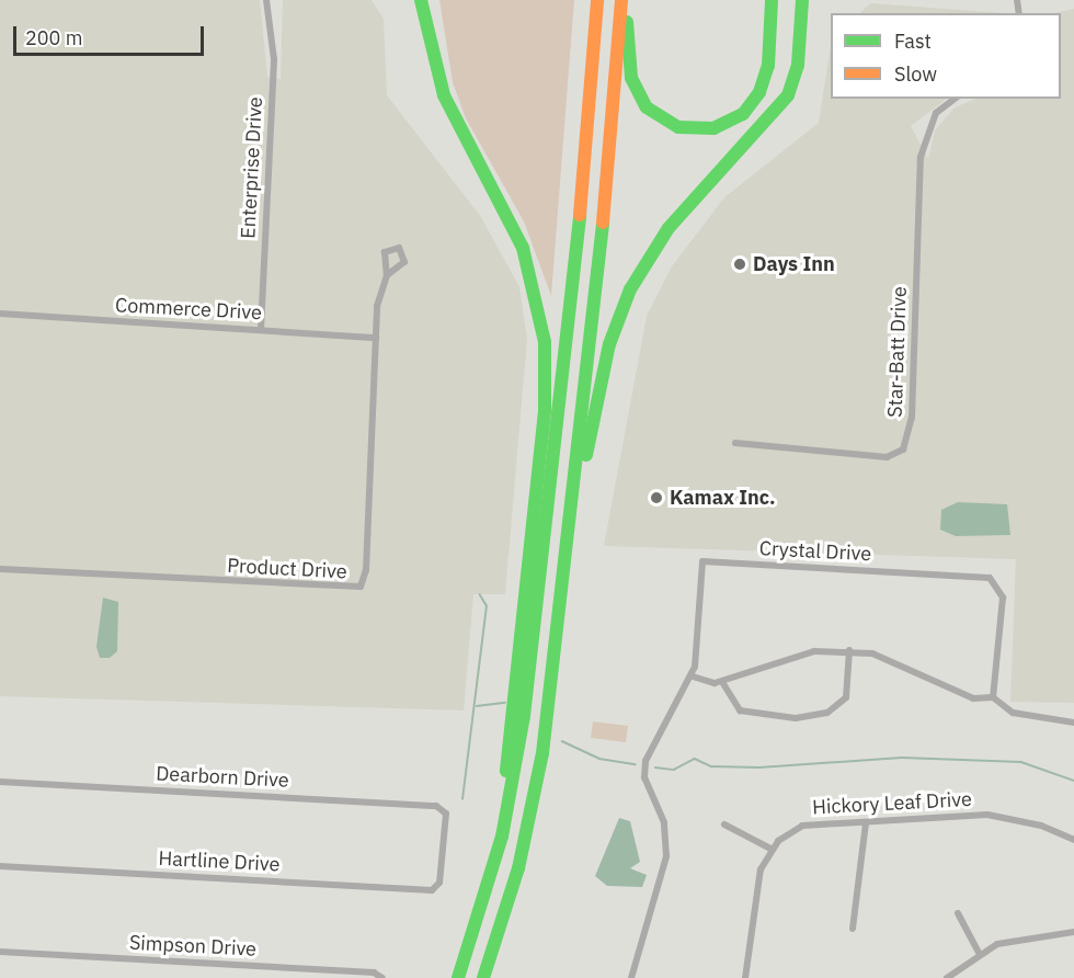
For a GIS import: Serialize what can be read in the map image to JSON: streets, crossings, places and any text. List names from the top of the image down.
{
  "streets": {
    "street": [
      "Enterprise Drive",
      "Commerce Drive",
      "Star-Batt Drive",
      "Crystal Drive",
      "Product Drive",
      "Dearborn Drive",
      "Hickory Leaf Drive",
      "Hartline Drive",
      "Simpson Drive"
    ]
  },
  "crossings": [
    ["Enterprise Drive", "Commerce Drive"],
    ["Commerce Drive", "Product Drive"],
    ["Dearborn Drive", "Hartline Drive"]
  ],
  "places": ["Days Inn", "Kamax Inc."],
  "legend": ["Fast", "Slow"],
  "scale_bar": "200 m"
}
